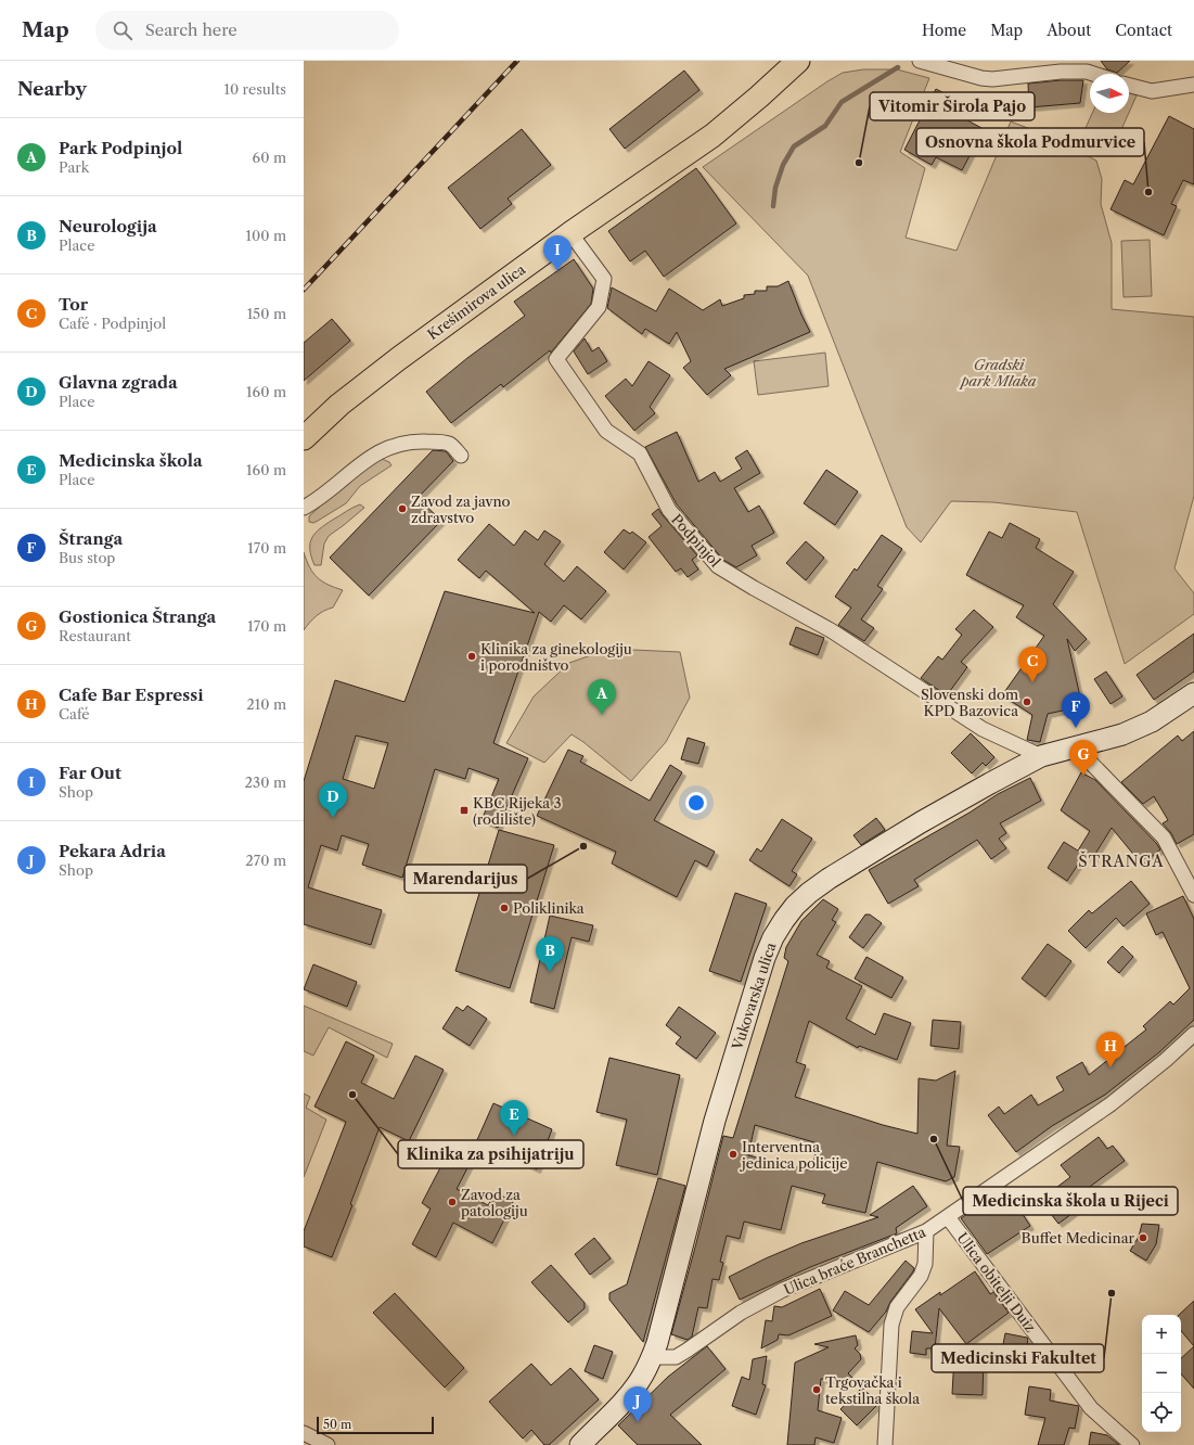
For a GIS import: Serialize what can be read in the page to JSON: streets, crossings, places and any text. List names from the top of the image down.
{
  "streets": {
    "main road": ["Krešimirova ulica", "Vukovarska ulica"],
    "street": ["Podpinjol", "Ulica braće Branchetta", "Ulica obitelji Duiz"]
  },
  "crossings": [
    ["Krešimirova ulica", "Podpinjol"],
    ["Podpinjol", "Vukovarska ulica"],
    ["Vukovarska ulica", "Ulica braće Branchetta"],
    ["Ulica braće Branchetta", "Ulica obitelji Duiz"]
  ],
  "districts": ["ŠTRANGA"],
  "parks": ["Gradski park Mlaka"],
  "places": {
    "other": [
      "Vitomir Širola Pajo",
      "Osnovna škola Podmurvice",
      "Zavod za javno zdravstvo",
      "Klinika za ginekologiju i porodništvo",
      "Slovenski dom KPD Bazovica",
      "Marendarijus",
      "Poliklinika",
      "Klinika za psihijatriju",
      "Medicinska škola u Rijeci",
      "Interventna jedinica policije",
      "Zavod za patologiju",
      "Buffet Medicinar",
      "Medicinski Fakultet",
      "Trgovačka i tekstilna škola"
    ],
    "transit": ["KBC Rijeka 3 (rodilište)"]
  },
  "scale_bar": "50 m",
  "north": "right",
  "page": {
    "header": "Map",
    "search": "Search here",
    "nav": [
      "Home",
      "Map",
      "About",
      "Contact"
    ],
    "heading": ["Nearby", "10 results"],
    "list": [
      {
        "mark": "A",
        "name": "Park Podpinjol",
        "note": "Park",
        "value": "60 m"
      },
      {
        "mark": "B",
        "name": "Neurologija",
        "note": "Place",
        "value": "100 m"
      },
      {
        "mark": "C",
        "name": "Tor",
        "note": "Café · Podpinjol",
        "value": "150 m"
      },
      {
        "mark": "D",
        "name": "Glavna zgrada",
        "note": "Place",
        "value": "160 m"
      },
      {
        "mark": "E",
        "name": "Medicinska škola",
        "note": "Place",
        "value": "160 m"
      },
      {
        "mark": "F",
        "name": "Štranga",
        "note": "Bus stop",
        "value": "170 m"
      },
      {
        "mark": "G",
        "name": "Gostionica Štranga",
        "note": "Restaurant",
        "value": "170 m"
      },
      {
        "mark": "H",
        "name": "Cafe Bar Espressi",
        "note": "Café",
        "value": "210 m"
      },
      {
        "mark": "I",
        "name": "Far Out",
        "note": "Shop",
        "value": "230 m"
      },
      {
        "mark": "J",
        "name": "Pekara Adria",
        "note": "Shop",
        "value": "270 m"
      }
    ],
    "pins": [
      "I",
      "C",
      "A",
      "F",
      "G",
      "D",
      "B",
      "H",
      "E",
      "J"
    ],
    "map_buttons": ["+", "−"],
    "scale": "50 m"
  }
}
